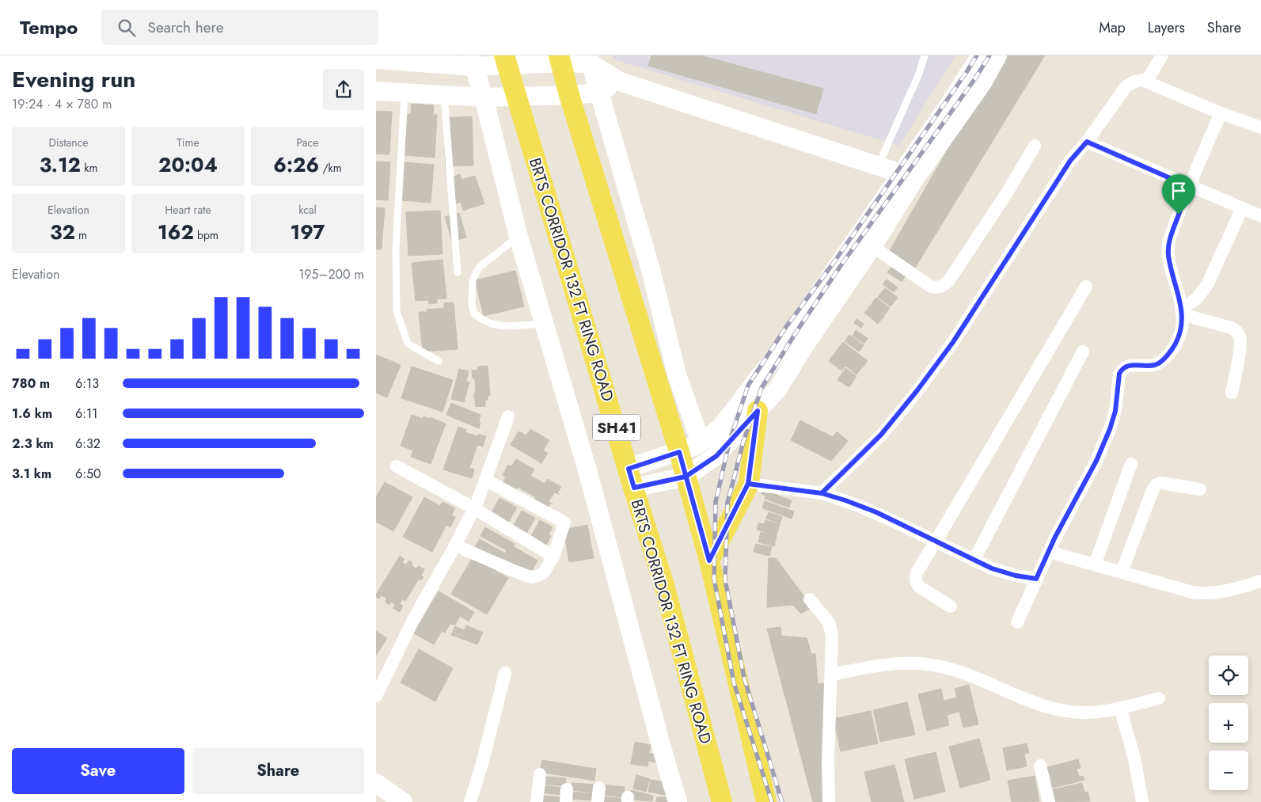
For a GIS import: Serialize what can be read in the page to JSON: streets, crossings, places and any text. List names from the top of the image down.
{
  "streets": {
    "main road": ["BRTS CORRIDOR 132 FT RING ROAD", "SH41"]
  },
  "page": {
    "header": "Tempo",
    "search": "Search here",
    "nav": ["Map", "Layers", "Share"],
    "heading": ["Evening run", "19:24 · 4 × 780 m"],
    "stats": [
      ["Distance", "3.12 km"],
      ["Time", "20:04"],
      ["Pace", "6:26 /km"],
      ["Elevation", "32 m"],
      ["Heart rate", "162 bpm"],
      ["kcal", "197"]
    ],
    "chart": ["Elevation", "195–200 m"],
    "list": [
      {
        "name": "780 m",
        "note": "6:13"
      },
      {
        "name": "1.6 km",
        "note": "6:11"
      },
      {
        "name": "2.3 km",
        "note": "6:32"
      },
      {
        "name": "3.1 km",
        "note": "6:50"
      }
    ],
    "map_buttons": ["+", "−"],
    "buttons": ["Save", "Share"]
  }
}
